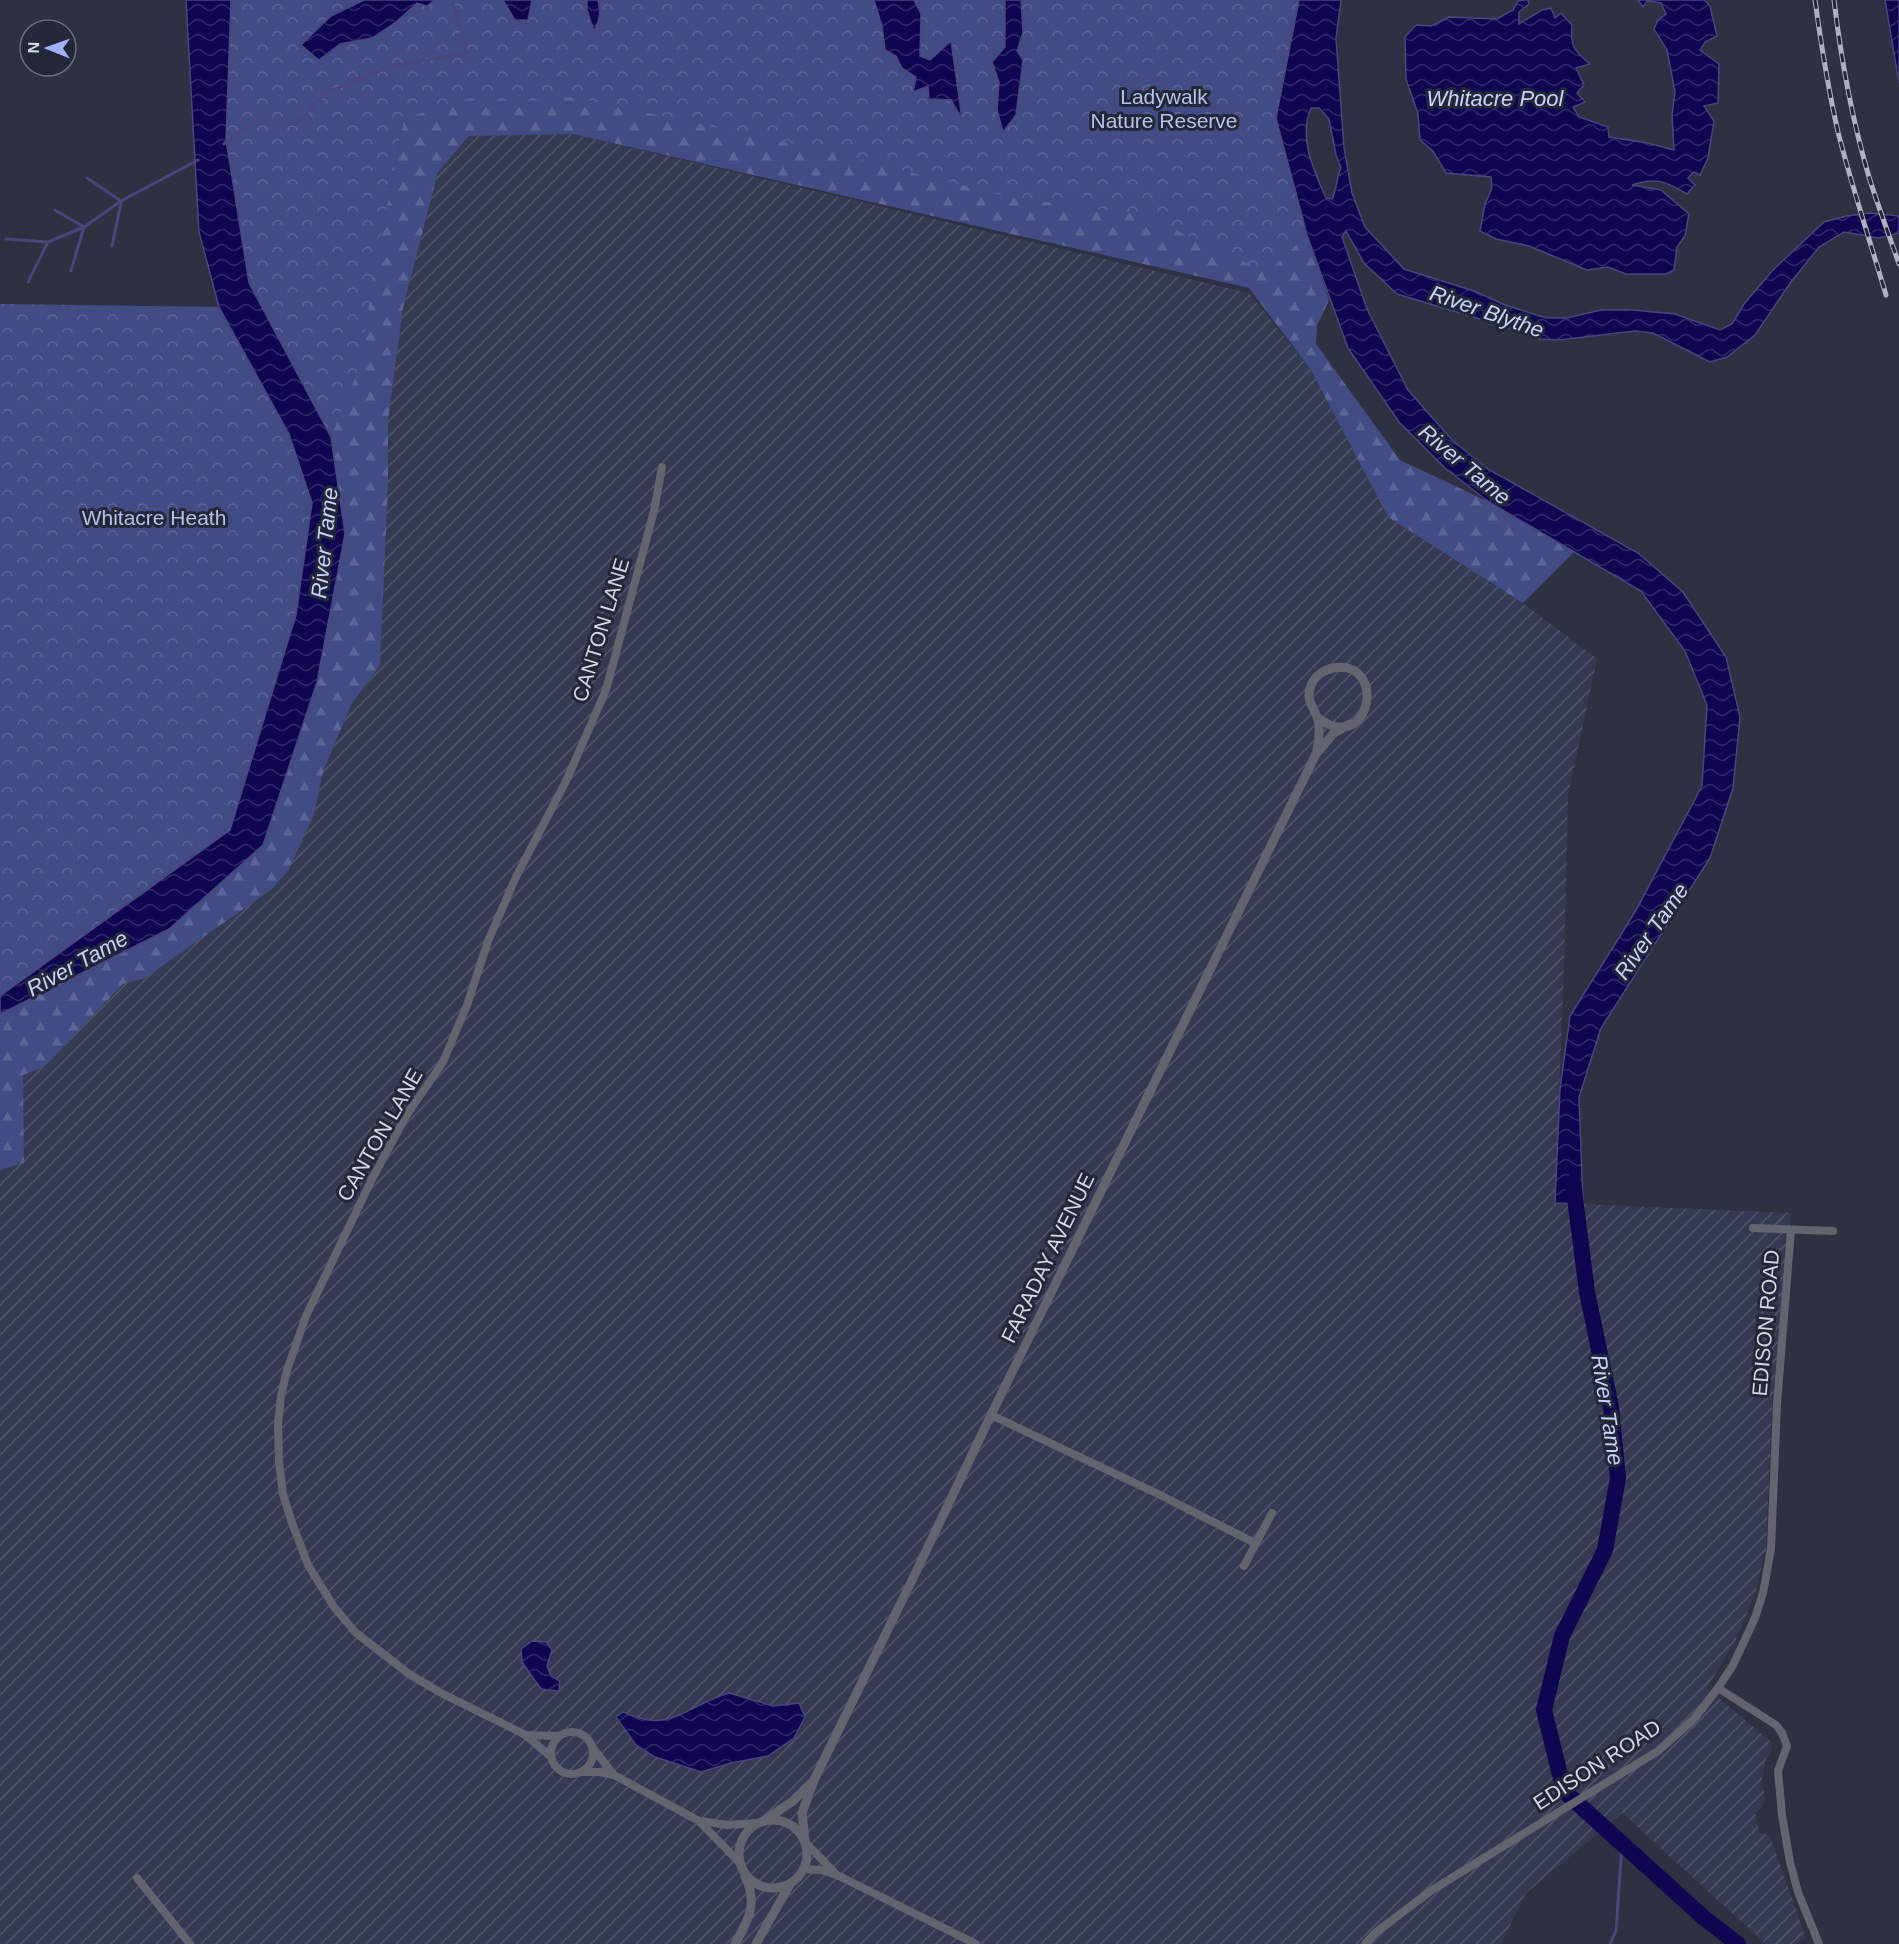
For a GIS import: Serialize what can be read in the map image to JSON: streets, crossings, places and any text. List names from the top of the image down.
{
  "streets": {
    "street": ["CANTON LANE", "FARADAY AVENUE", "EDISON ROAD"]
  },
  "water": ["Whitacre Pool", "River Blythe", "River Tame"],
  "parks": ["Ladywalk Nature Reserve", "Whitacre Heath"],
  "north": "left"
}
